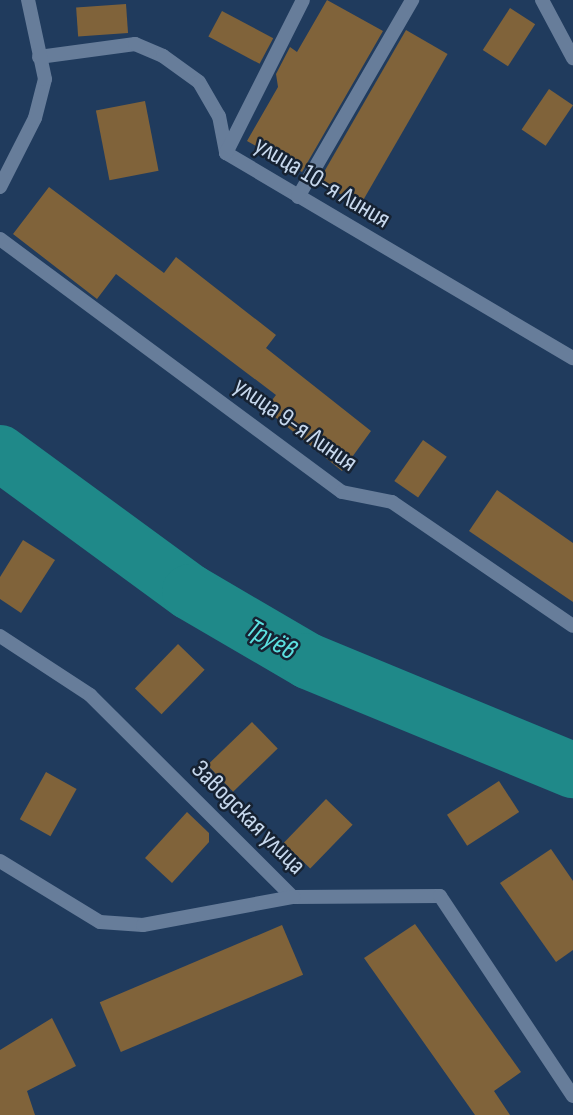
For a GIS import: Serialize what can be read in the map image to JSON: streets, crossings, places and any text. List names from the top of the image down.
{
  "streets": {
    "street": ["улица 10-я Линия", "улица 9-я Линия", "Заводская улица"]
  },
  "water": ["Труёв"]
}
